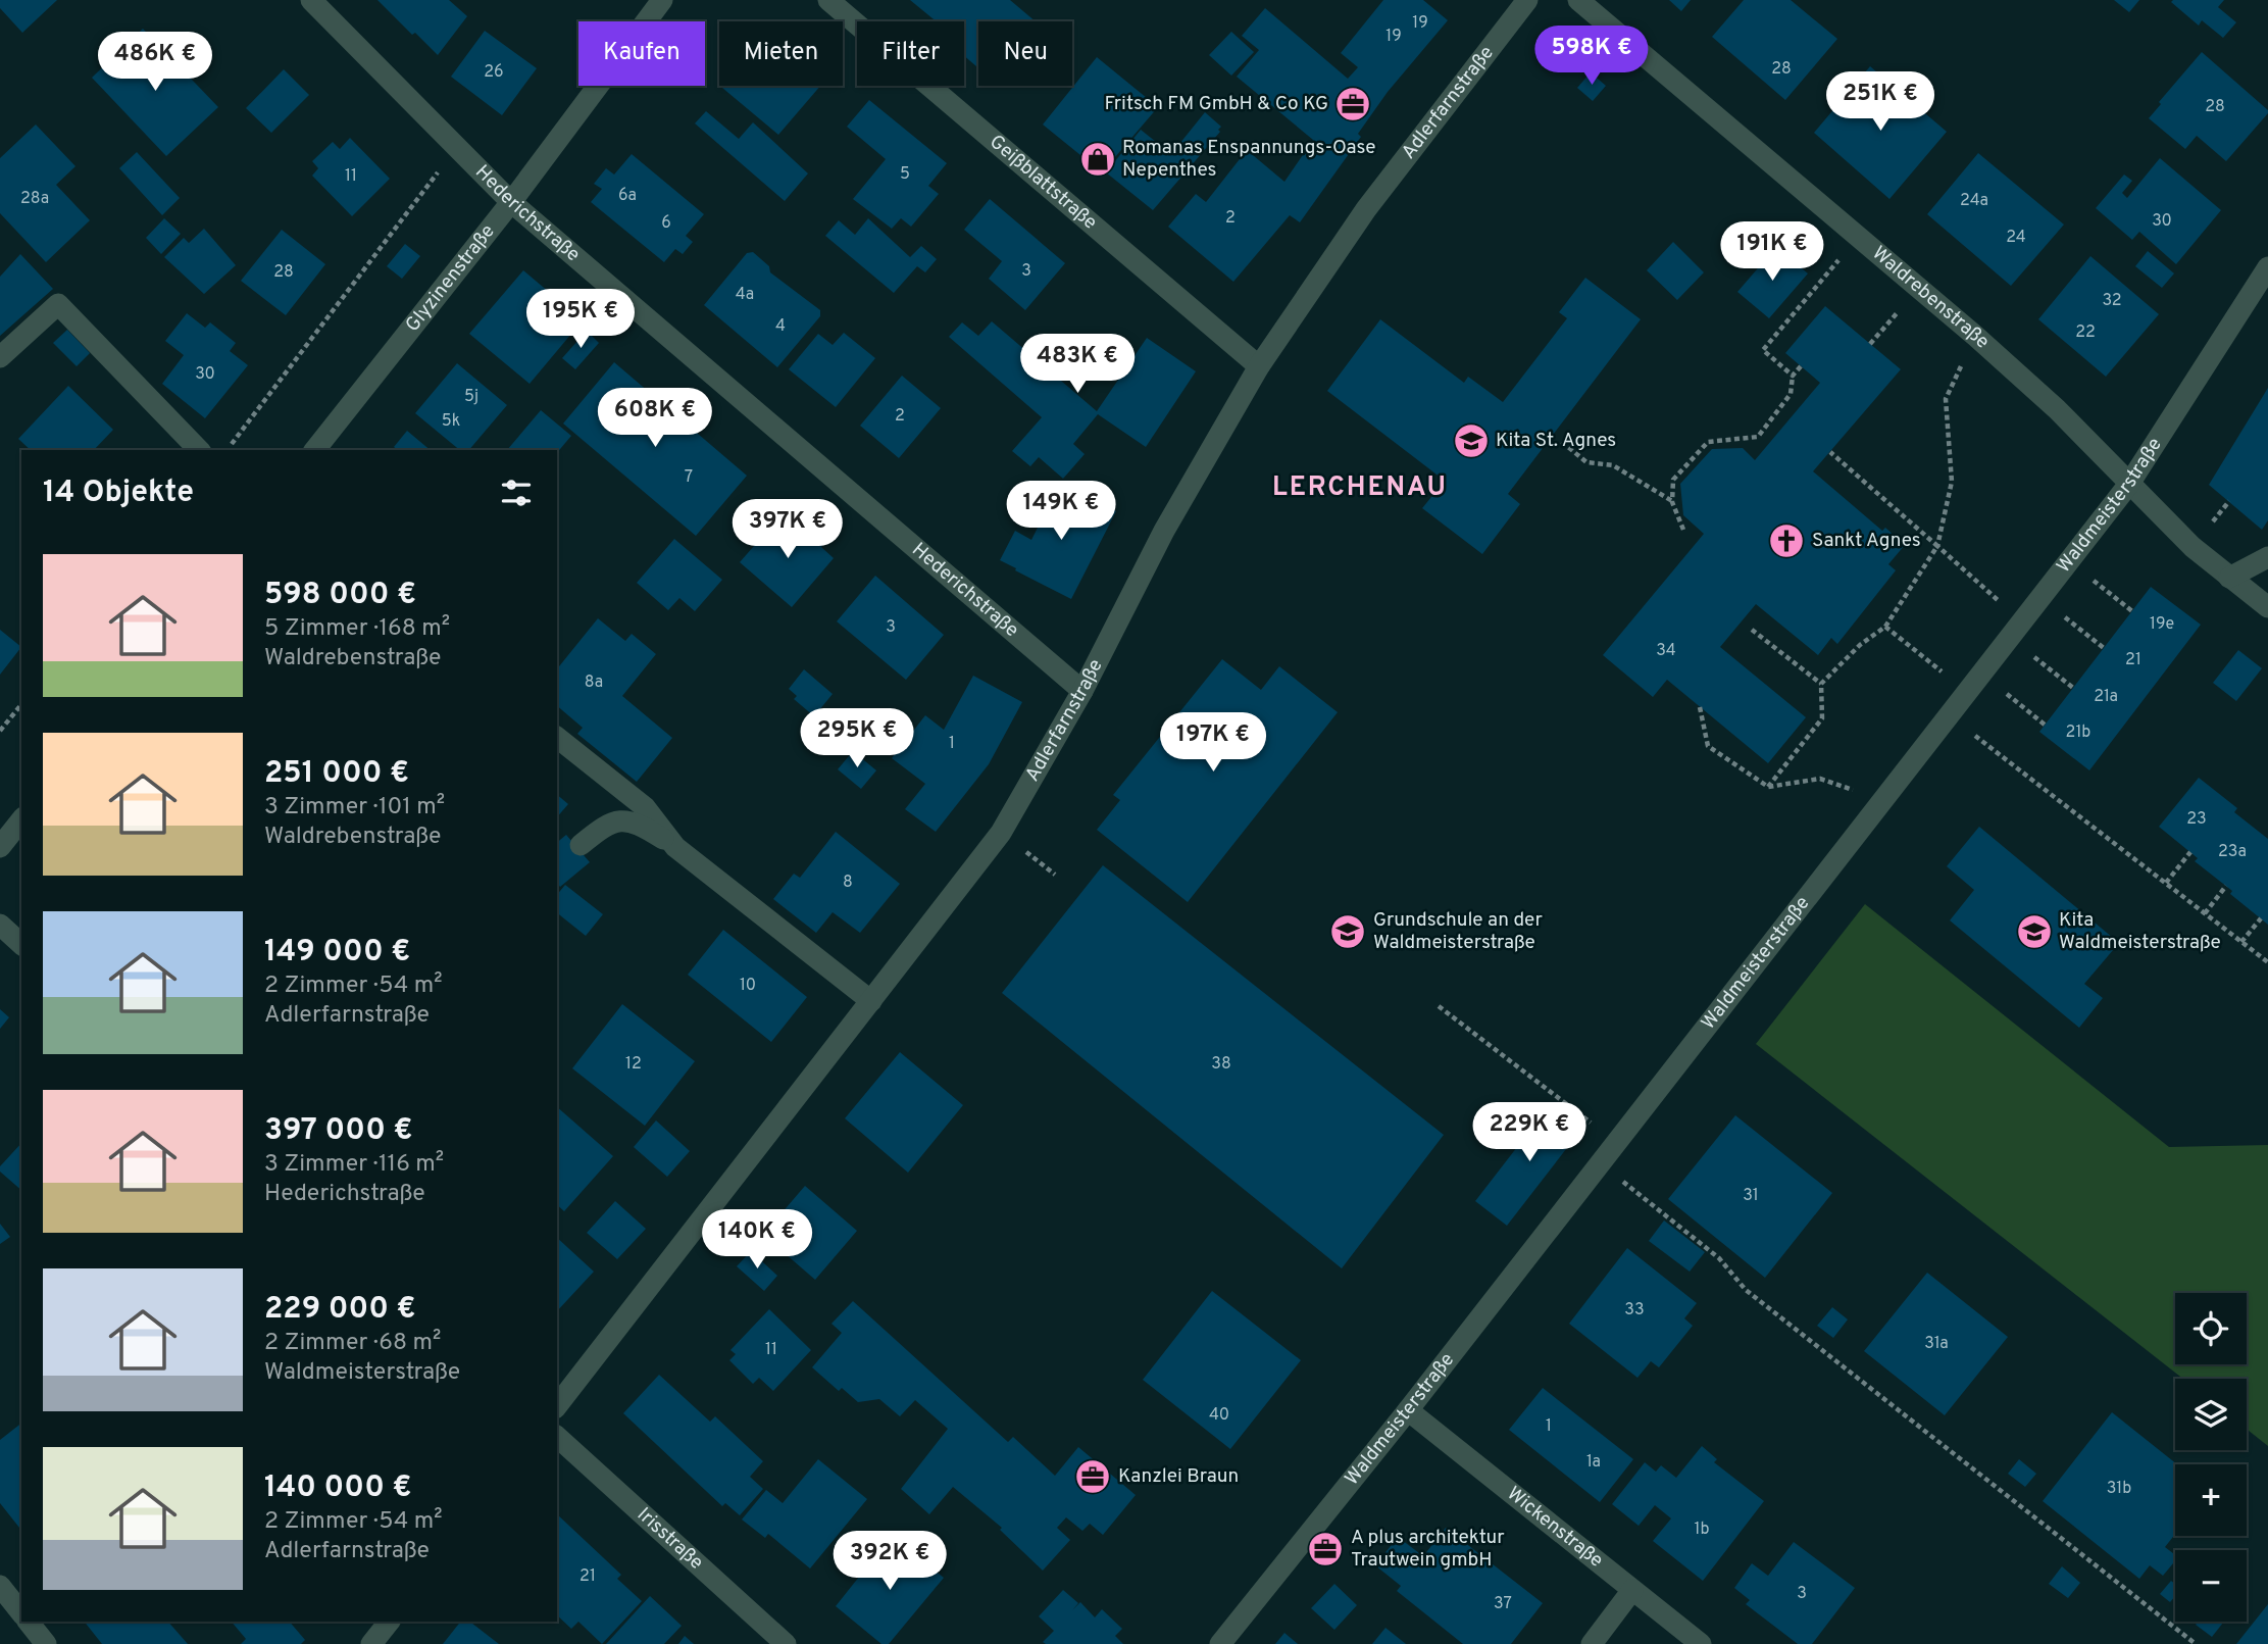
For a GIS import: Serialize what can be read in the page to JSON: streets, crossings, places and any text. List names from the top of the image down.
{
  "streets": {
    "street": [
      "Adlerfarnstraße",
      "Geißblattstraße",
      "Hederichstraße",
      "Glyzinenstraße",
      "Waldrebenstraße",
      "Waldmeisterstraße",
      "Wickenstraße",
      "Irisstraße"
    ]
  },
  "crossings": [
    ["Adlerfarnstraße", "Geißblattstraße"],
    ["Adlerfarnstraße", "Hederichstraße"],
    ["Hederichstraße", "Glyzinenstraße"],
    ["Waldrebenstraße", "Waldmeisterstraße"],
    ["Waldmeisterstraße", "Wickenstraße"]
  ],
  "districts": ["LERCHENAU"],
  "places": {
    "office": ["Fritsch FM GmbH & Co KG", "Kanzlei Braun", "A plus architektur Trautwein gmbH"],
    "shop": ["Romanas Enspannungs-Oase Nepenthes"],
    "school or university": ["Kita St. Agnes", "Grundschule an der Waldmeisterstraße", "Kita Waldmeisterstraße"],
    "church": ["Sankt Agnes"]
  },
  "house_numbers": [
    "19",
    "19",
    "28",
    "26",
    "28",
    "5",
    "11",
    "6a",
    "28a",
    "24a",
    "2",
    "30",
    "6",
    "24",
    "3",
    "28",
    "4a",
    "32",
    "4",
    "22",
    "30",
    "5j",
    "2",
    "5k",
    "7",
    "19e",
    "3",
    "34",
    "21",
    "8a",
    "21a",
    "21b",
    "1",
    "23",
    "23a",
    "8",
    "10",
    "12",
    "38",
    "31",
    "33",
    "31a",
    "11",
    "40",
    "1",
    "1a",
    "31b",
    "1b",
    "21",
    "3",
    "37"
  ],
  "page": {
    "chip": [
      "Kaufen",
      "Mieten",
      "Filter",
      "Neu"
    ],
    "price": [
      "598K €",
      "486K €",
      "251K €",
      "191K €",
      "195K €",
      "483K €",
      "608K €",
      "149K €",
      "397K €",
      "295K €",
      "197K €",
      "229K €",
      "140K €",
      "392K €"
    ],
    "heading": "14 Objekte",
    "list": [
      {
        "name": "598 000 €",
        "note": "5 Zimmer · 168 m² · Waldrebenstraße"
      },
      {
        "name": "251 000 €",
        "note": "3 Zimmer · 101 m² · Waldrebenstraße"
      },
      {
        "name": "149 000 €",
        "note": "2 Zimmer · 54 m² · Adlerfarnstraße"
      },
      {
        "name": "397 000 €",
        "note": "3 Zimmer · 116 m² · Hederichstraße"
      },
      {
        "name": "229 000 €",
        "note": "2 Zimmer · 68 m² · Waldmeisterstraße"
      },
      {
        "name": "140 000 €",
        "note": "2 Zimmer · 54 m² · Adlerfarnstraße"
      }
    ],
    "map_buttons": ["+", "−"]
  }
}
